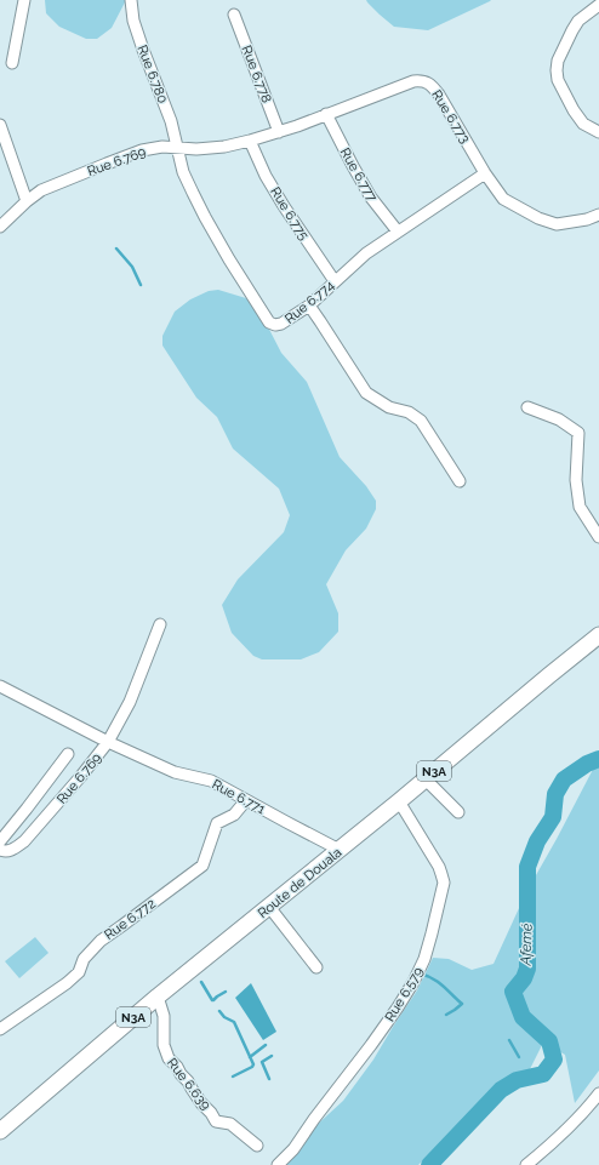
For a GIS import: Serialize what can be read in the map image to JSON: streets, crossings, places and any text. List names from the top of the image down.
{
  "streets": {
    "highway": ["N3A", "Route de Douala"],
    "street": [
      "Rue 6.780",
      "Rue 6.778",
      "Rue 6.773",
      "Rue 6.769",
      "Rue 6.777",
      "Rue 6.775",
      "Rue 6.774",
      "Rue 6.771",
      "Rue 6.772",
      "Rue 6.579",
      "Rue 6.639"
    ]
  },
  "crossings": [
    ["Rue 6.780", "Rue 6.769"],
    ["Rue 6.780", "Rue 6.774"],
    ["Rue 6.778", "Rue 6.773"],
    ["Rue 6.773", "Rue 6.769"],
    ["Rue 6.773", "Rue 6.777"],
    ["Rue 6.773", "Rue 6.775"],
    ["Rue 6.773", "Rue 6.774"],
    ["Rue 6.769", "Rue 6.775"],
    ["Rue 6.769", "Rue 6.774"],
    ["Rue 6.769", "Rue 6.771"],
    ["Rue 6.777", "Rue 6.774"],
    ["Rue 6.775", "Rue 6.774"],
    ["Rue 6.771", "Route de Douala"],
    ["Rue 6.771", "Rue 6.772"],
    ["Route de Douala", "Rue 6.579"],
    ["Route de Douala", "Rue 6.639"]
  ],
  "water": ["Afemé"]
}
